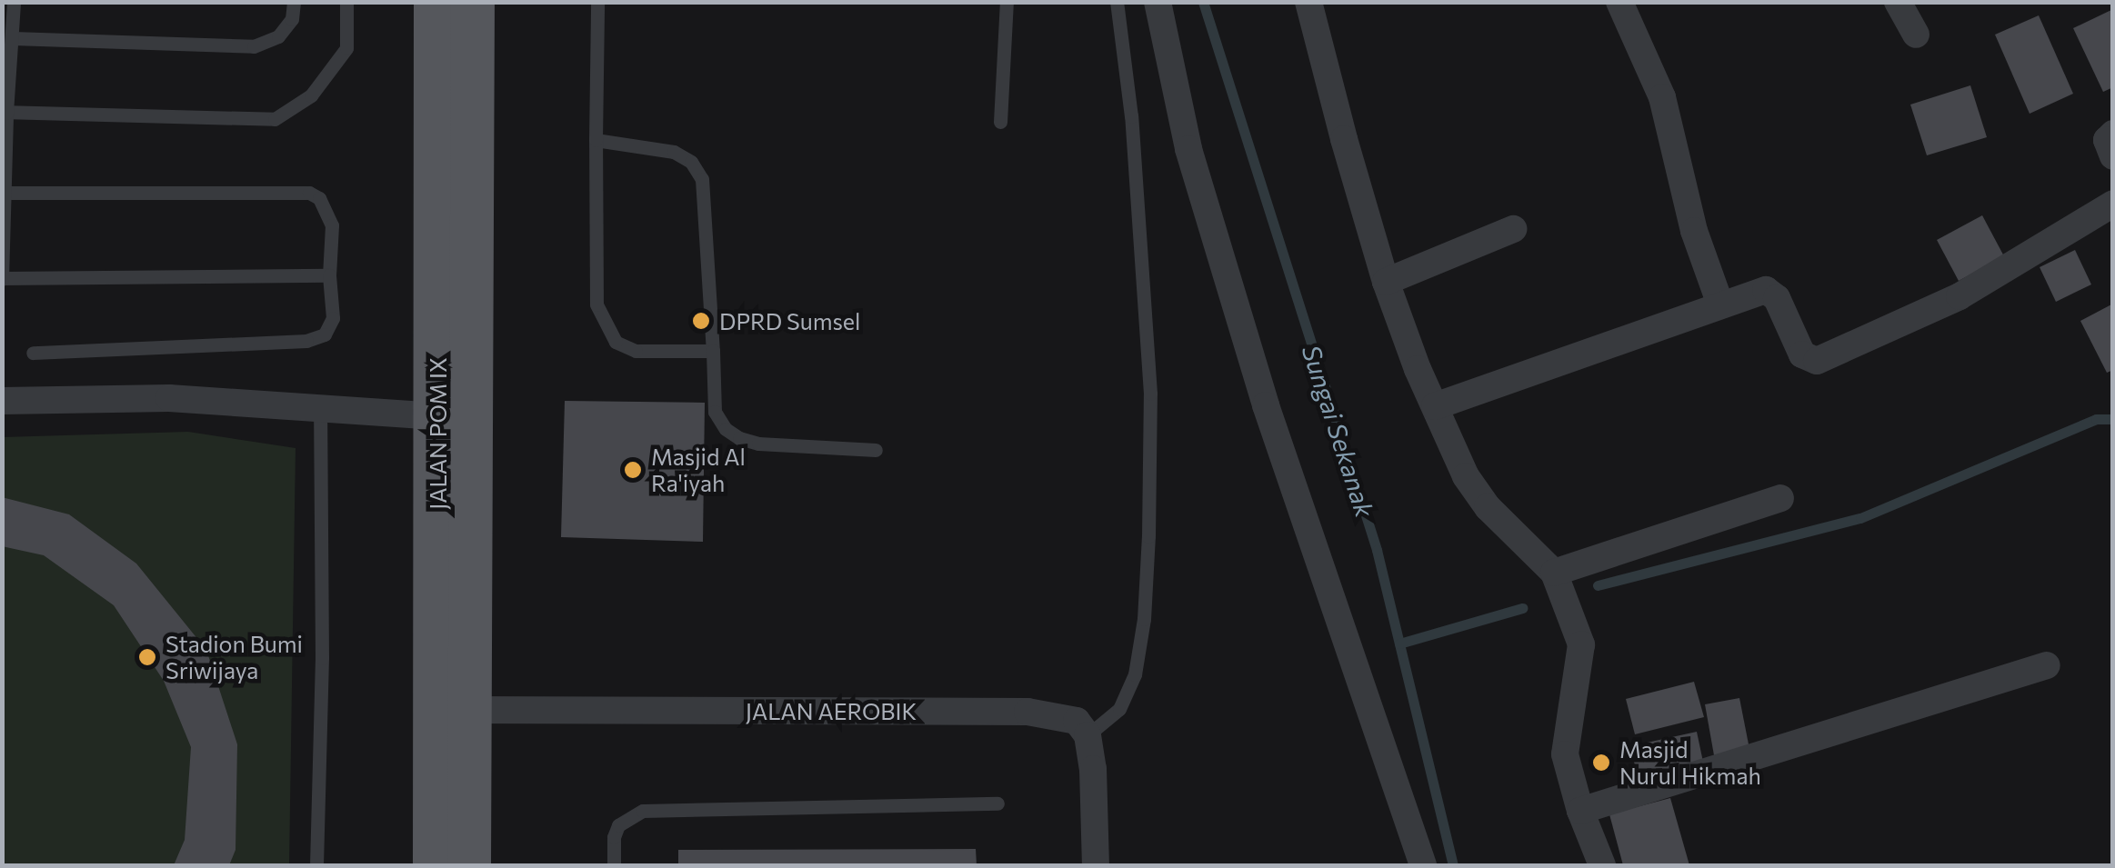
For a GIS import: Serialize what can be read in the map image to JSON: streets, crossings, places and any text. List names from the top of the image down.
{
  "streets": {
    "main road": ["JALAN POM IX"],
    "street": ["JALAN AEROBIK"]
  },
  "crossings": [
    ["JALAN POM IX", "JALAN AEROBIK"]
  ],
  "water": ["Sungai Sekanak"],
  "places": [
    "DPRD Sumsel",
    "Masjid Al Ra'iyah",
    "Stadion Bumi Sriwijaya",
    "Masjid Nurul Hikmah"
  ]
}
